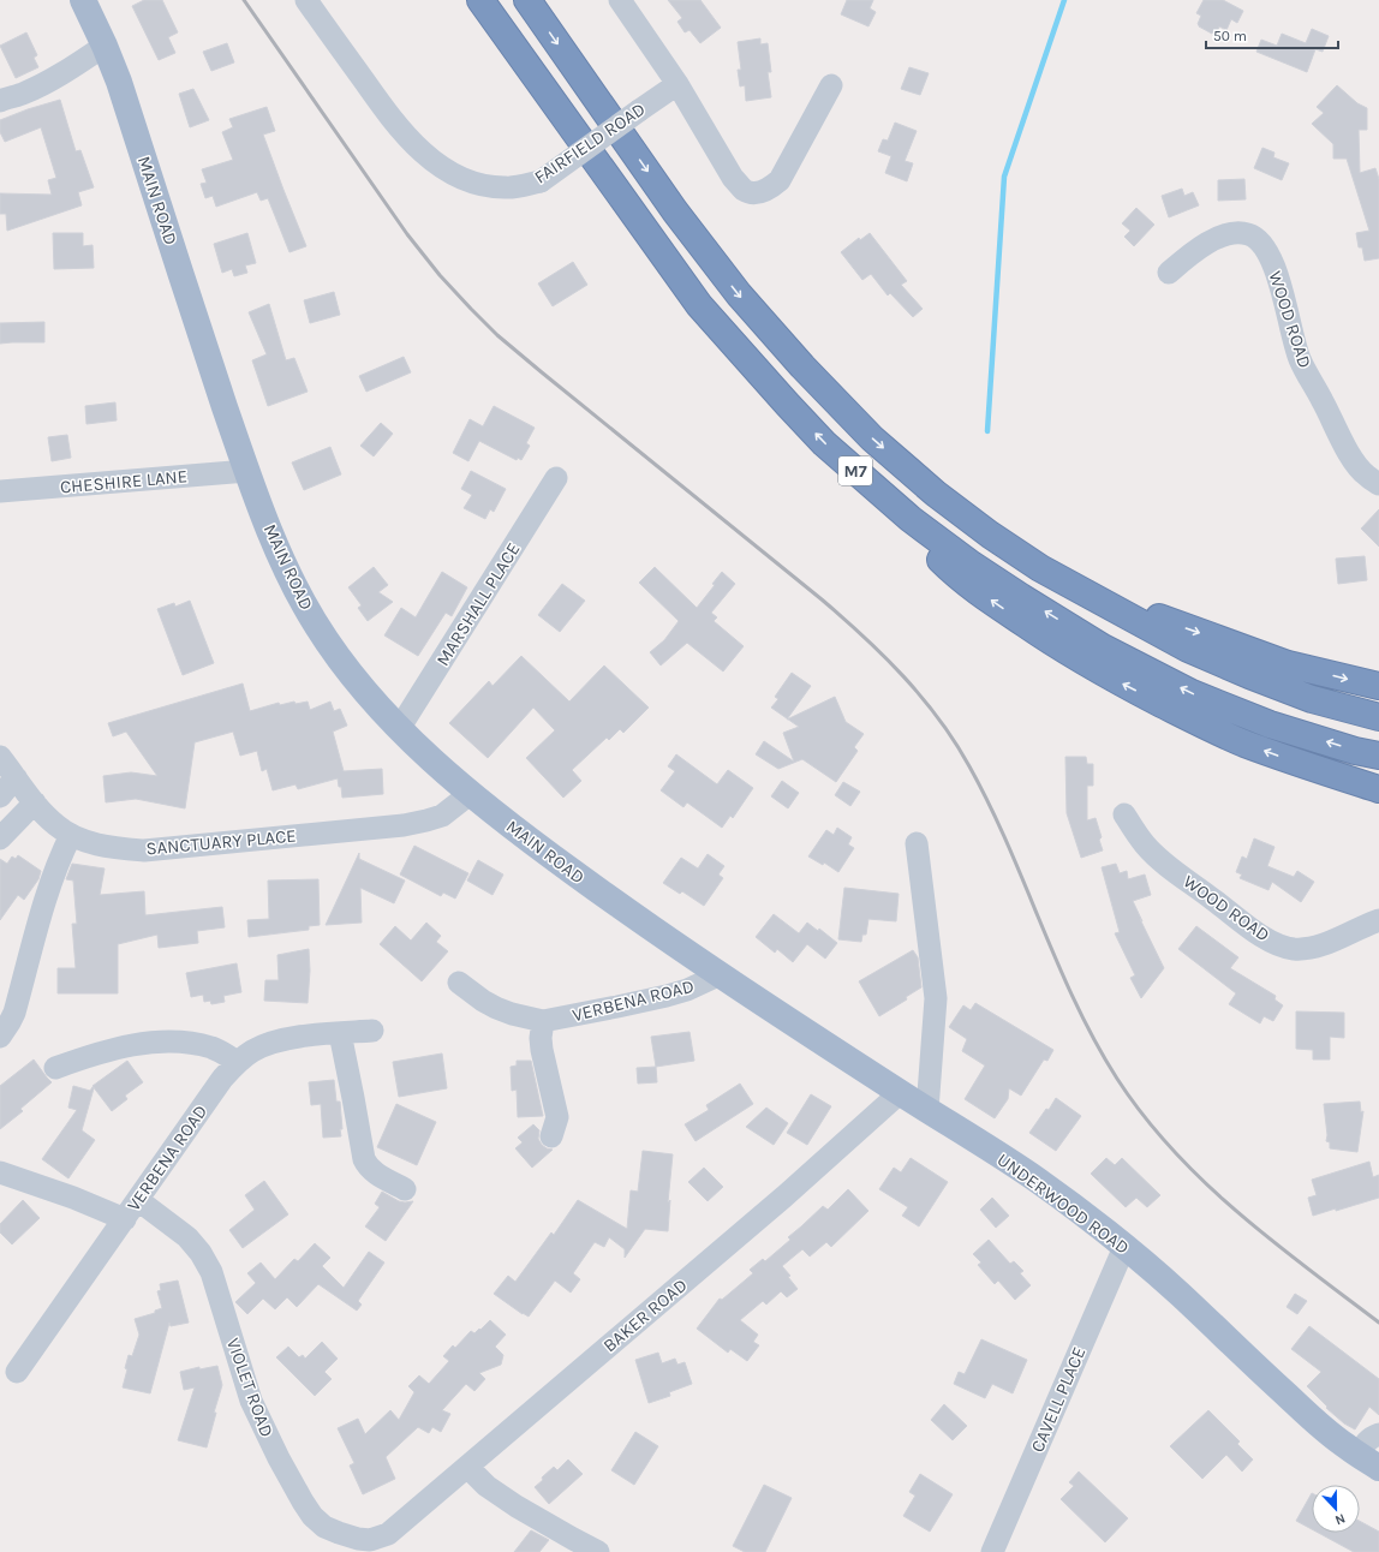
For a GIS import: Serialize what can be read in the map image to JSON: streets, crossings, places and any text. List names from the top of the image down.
{
  "streets": {
    "highway": ["M7"],
    "main road": ["MAIN ROAD", "UNDERWOOD ROAD"],
    "street": [
      "FAIRFIELD ROAD",
      "WOOD ROAD",
      "CHESHIRE LANE",
      "MARSHALL PLACE",
      "SANCTUARY PLACE",
      "VERBENA ROAD",
      "BAKER ROAD",
      "VIOLET ROAD",
      "CAVELL PLACE"
    ]
  },
  "crossings": [
    ["MAIN ROAD", "CHESHIRE LANE"],
    ["MAIN ROAD", "MARSHALL PLACE"],
    ["MAIN ROAD", "SANCTUARY PLACE"],
    ["MAIN ROAD", "VERBENA ROAD"],
    ["MAIN ROAD", "UNDERWOOD ROAD"],
    ["VERBENA ROAD", "UNDERWOOD ROAD"],
    ["VERBENA ROAD", "VIOLET ROAD"],
    ["UNDERWOOD ROAD", "BAKER ROAD"],
    ["UNDERWOOD ROAD", "CAVELL PLACE"],
    ["BAKER ROAD", "VIOLET ROAD"]
  ],
  "scale_bar": "50 m",
  "north": "bottom"
}
